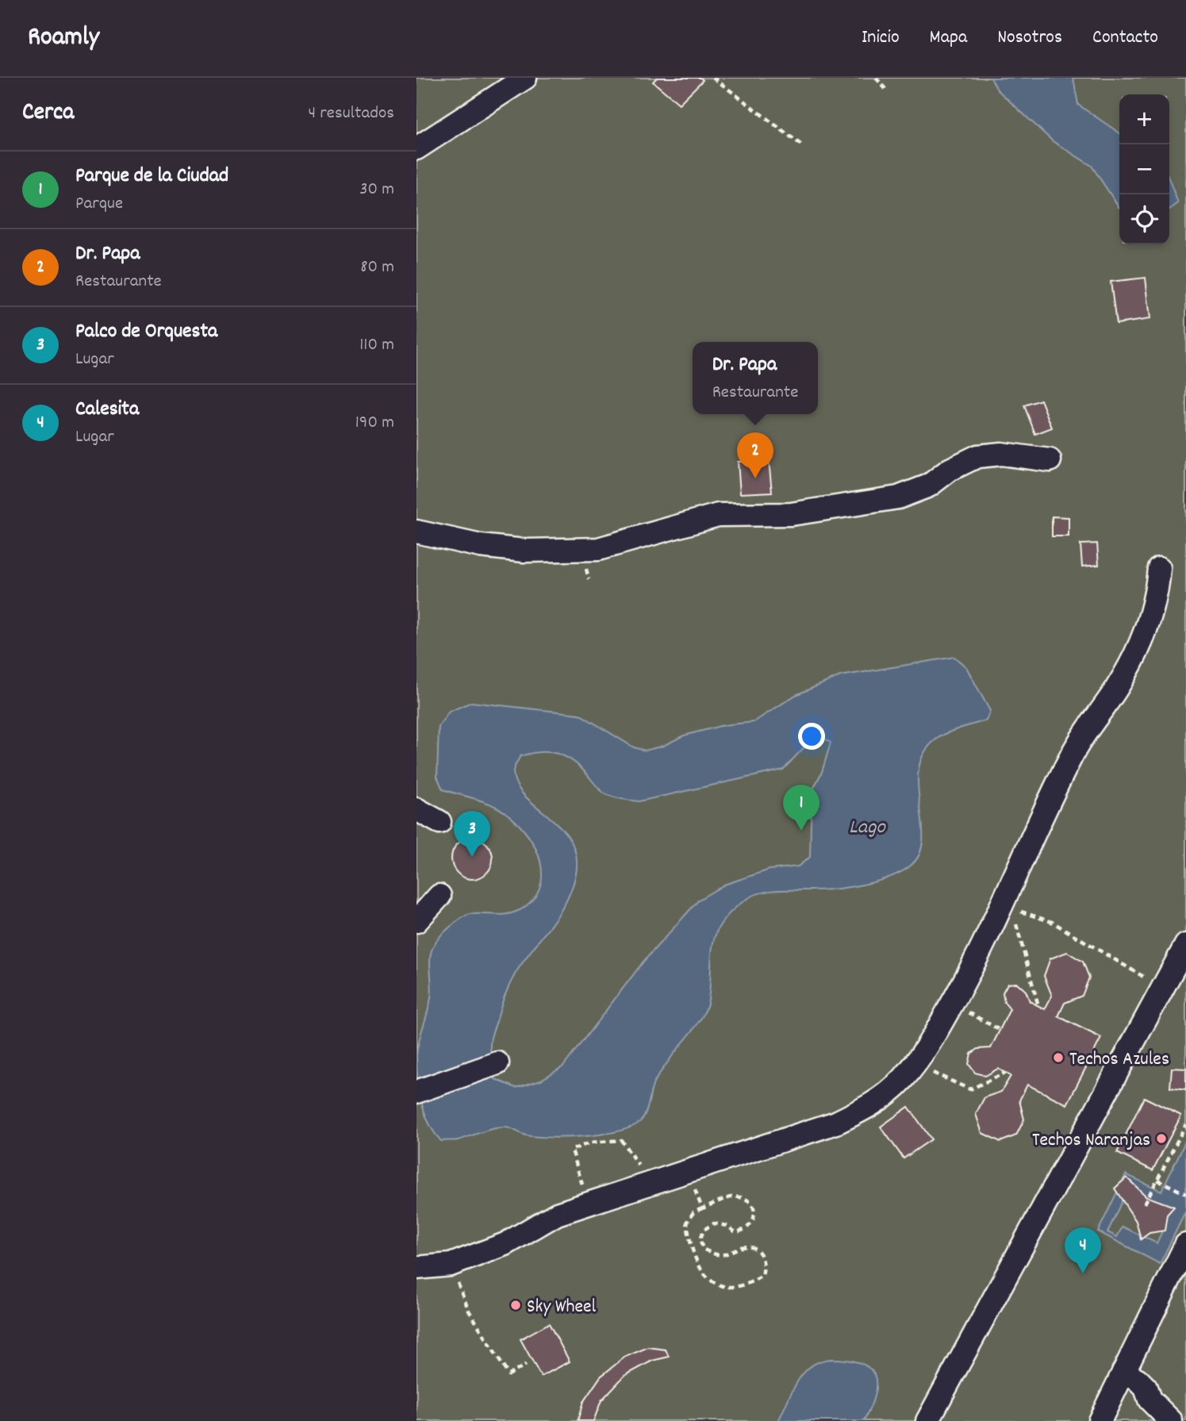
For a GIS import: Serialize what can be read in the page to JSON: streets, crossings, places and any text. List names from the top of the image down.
{
  "water": ["Lago"],
  "places": ["Techos Azules", "Techos Naranjas", "Sky Wheel"],
  "page": {
    "header": "Roamly",
    "nav": [
      "Inicio",
      "Mapa",
      "Nosotros",
      "Contacto"
    ],
    "heading": ["Cerca", "4 resultados"],
    "map_buttons": ["+", "−"],
    "list": [
      {
        "mark": "1",
        "name": "Parque de la Ciudad",
        "note": "Parque",
        "value": "30 m"
      },
      {
        "mark": "2",
        "name": "Dr. Papa",
        "note": "Restaurante",
        "value": "80 m"
      },
      {
        "mark": "3",
        "name": "Palco de Orquesta",
        "note": "Lugar",
        "value": "110 m"
      },
      {
        "mark": "4",
        "name": "Calesita",
        "note": "Lugar",
        "value": "190 m"
      }
    ],
    "popup": ["Dr. Papa", "Restaurante"],
    "pins": [
      "2",
      "1",
      "3",
      "4"
    ]
  }
}
